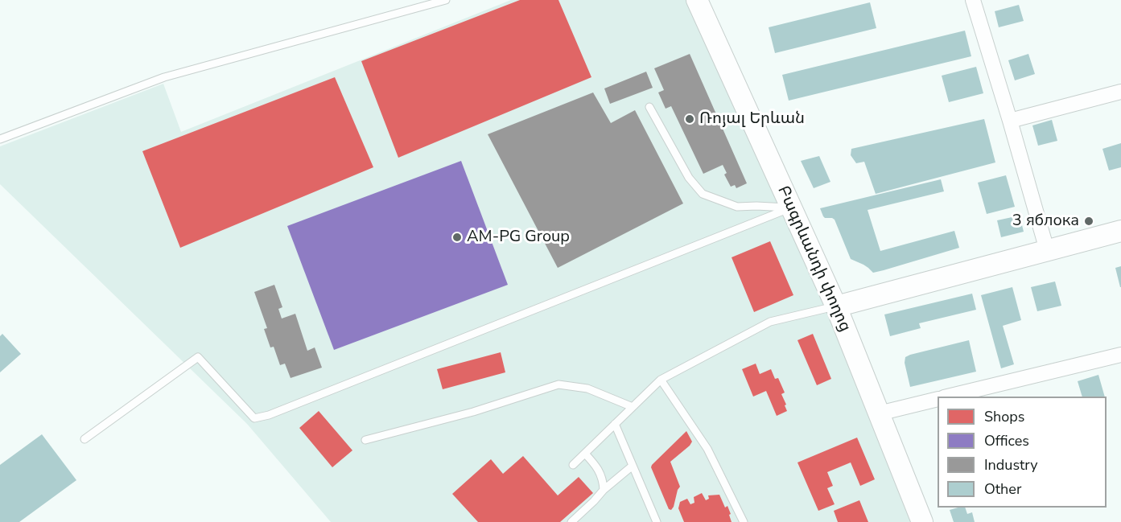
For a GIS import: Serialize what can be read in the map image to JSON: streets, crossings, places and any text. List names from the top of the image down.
{
  "streets": {
    "main road": ["Բագրևանդի փողոց"]
  },
  "places": ["Ռոյալ Երևան", "3 яблока", "AM-PG Group"],
  "legend": [
    "Shops",
    "Offices",
    "Industry",
    "Other"
  ]
}
